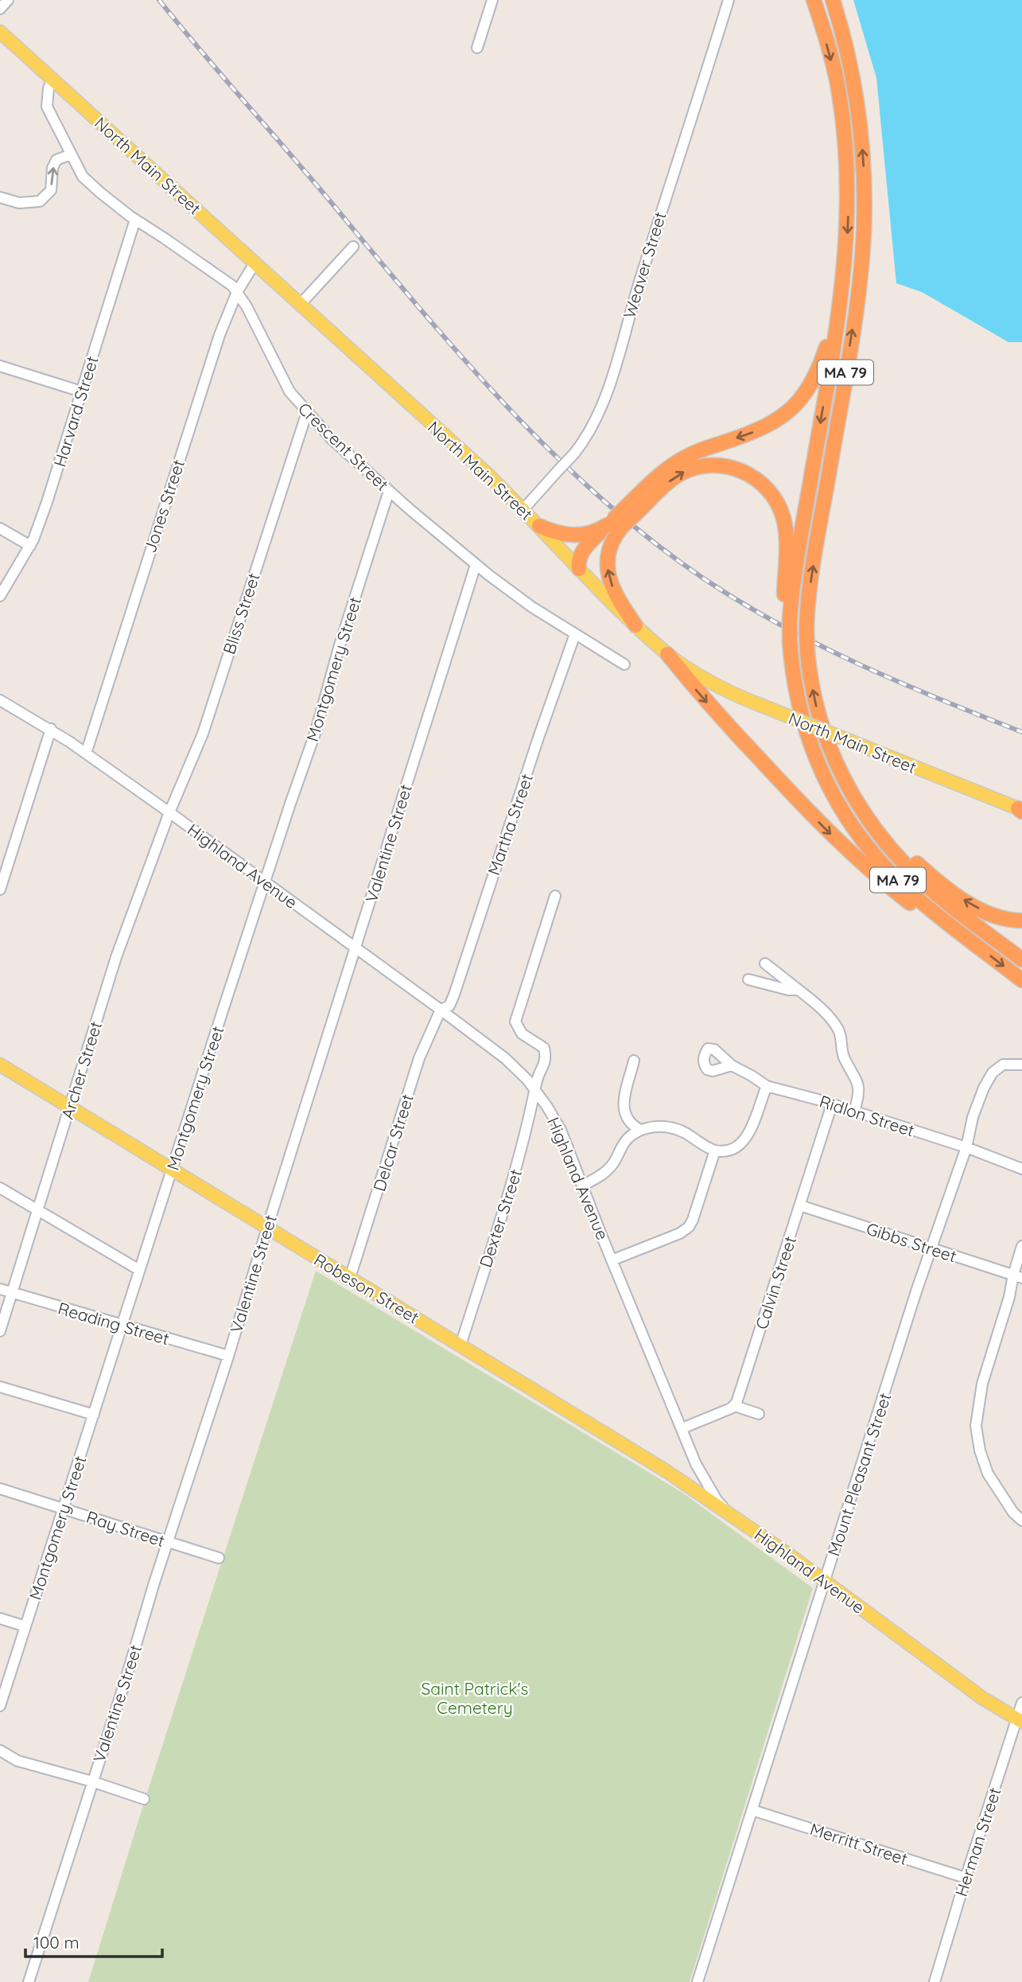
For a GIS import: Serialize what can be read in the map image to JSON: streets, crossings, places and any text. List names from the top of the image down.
{
  "streets": {
    "highway": ["MA 79"],
    "main road": ["North Main Street", "Highland Avenue", "Robeson Street"],
    "street": [
      "Weaver Street",
      "Harvard Street",
      "Crescent Street",
      "Jones Street",
      "Bliss Street",
      "Montgomery Street",
      "Martha Street",
      "Valentine Street",
      "Archer Street",
      "Ridlon Street",
      "Delcar Street",
      "Dexter Street",
      "Gibbs Street",
      "Calvin Street",
      "Reading Street",
      "Mount Pleasant Street",
      "Ray Street",
      "Herman Street",
      "Merritt Street"
    ]
  },
  "crossings": [
    ["North Main Street", "Weaver Street"],
    ["North Main Street", "Crescent Street"],
    ["North Main Street", "Jones Street"],
    ["Harvard Street", "Crescent Street"],
    ["Crescent Street", "Jones Street"],
    ["Crescent Street", "Bliss Street"],
    ["Crescent Street", "Montgomery Street"],
    ["Crescent Street", "Martha Street"],
    ["Crescent Street", "Valentine Street"],
    ["Jones Street", "Highland Avenue"],
    ["Bliss Street", "Highland Avenue"],
    ["Bliss Street", "Archer Street"],
    ["Montgomery Street", "Highland Avenue"],
    ["Montgomery Street", "Robeson Street"],
    ["Montgomery Street", "Reading Street"],
    ["Montgomery Street", "Ray Street"],
    ["Martha Street", "Highland Avenue"],
    ["Martha Street", "Delcar Street"],
    ["Valentine Street", "Highland Avenue"],
    ["Valentine Street", "Robeson Street"],
    ["Valentine Street", "Reading Street"],
    ["Valentine Street", "Ray Street"],
    ["Highland Avenue", "Archer Street"],
    ["Highland Avenue", "Delcar Street"],
    ["Highland Avenue", "Dexter Street"],
    ["Highland Avenue", "Robeson Street"],
    ["Highland Avenue", "Mount Pleasant Street"],
    ["Highland Avenue", "Herman Street"],
    ["Archer Street", "Robeson Street"],
    ["Archer Street", "Reading Street"],
    ["Ridlon Street", "Calvin Street"],
    ["Ridlon Street", "Mount Pleasant Street"],
    ["Delcar Street", "Robeson Street"],
    ["Dexter Street", "Robeson Street"],
    ["Gibbs Street", "Calvin Street"],
    ["Gibbs Street", "Mount Pleasant Street"],
    ["Mount Pleasant Street", "Merritt Street"],
    ["Herman Street", "Merritt Street"]
  ],
  "parks": ["Saint Patrick's Cemetery"],
  "scale_bar": "100 m"
}
